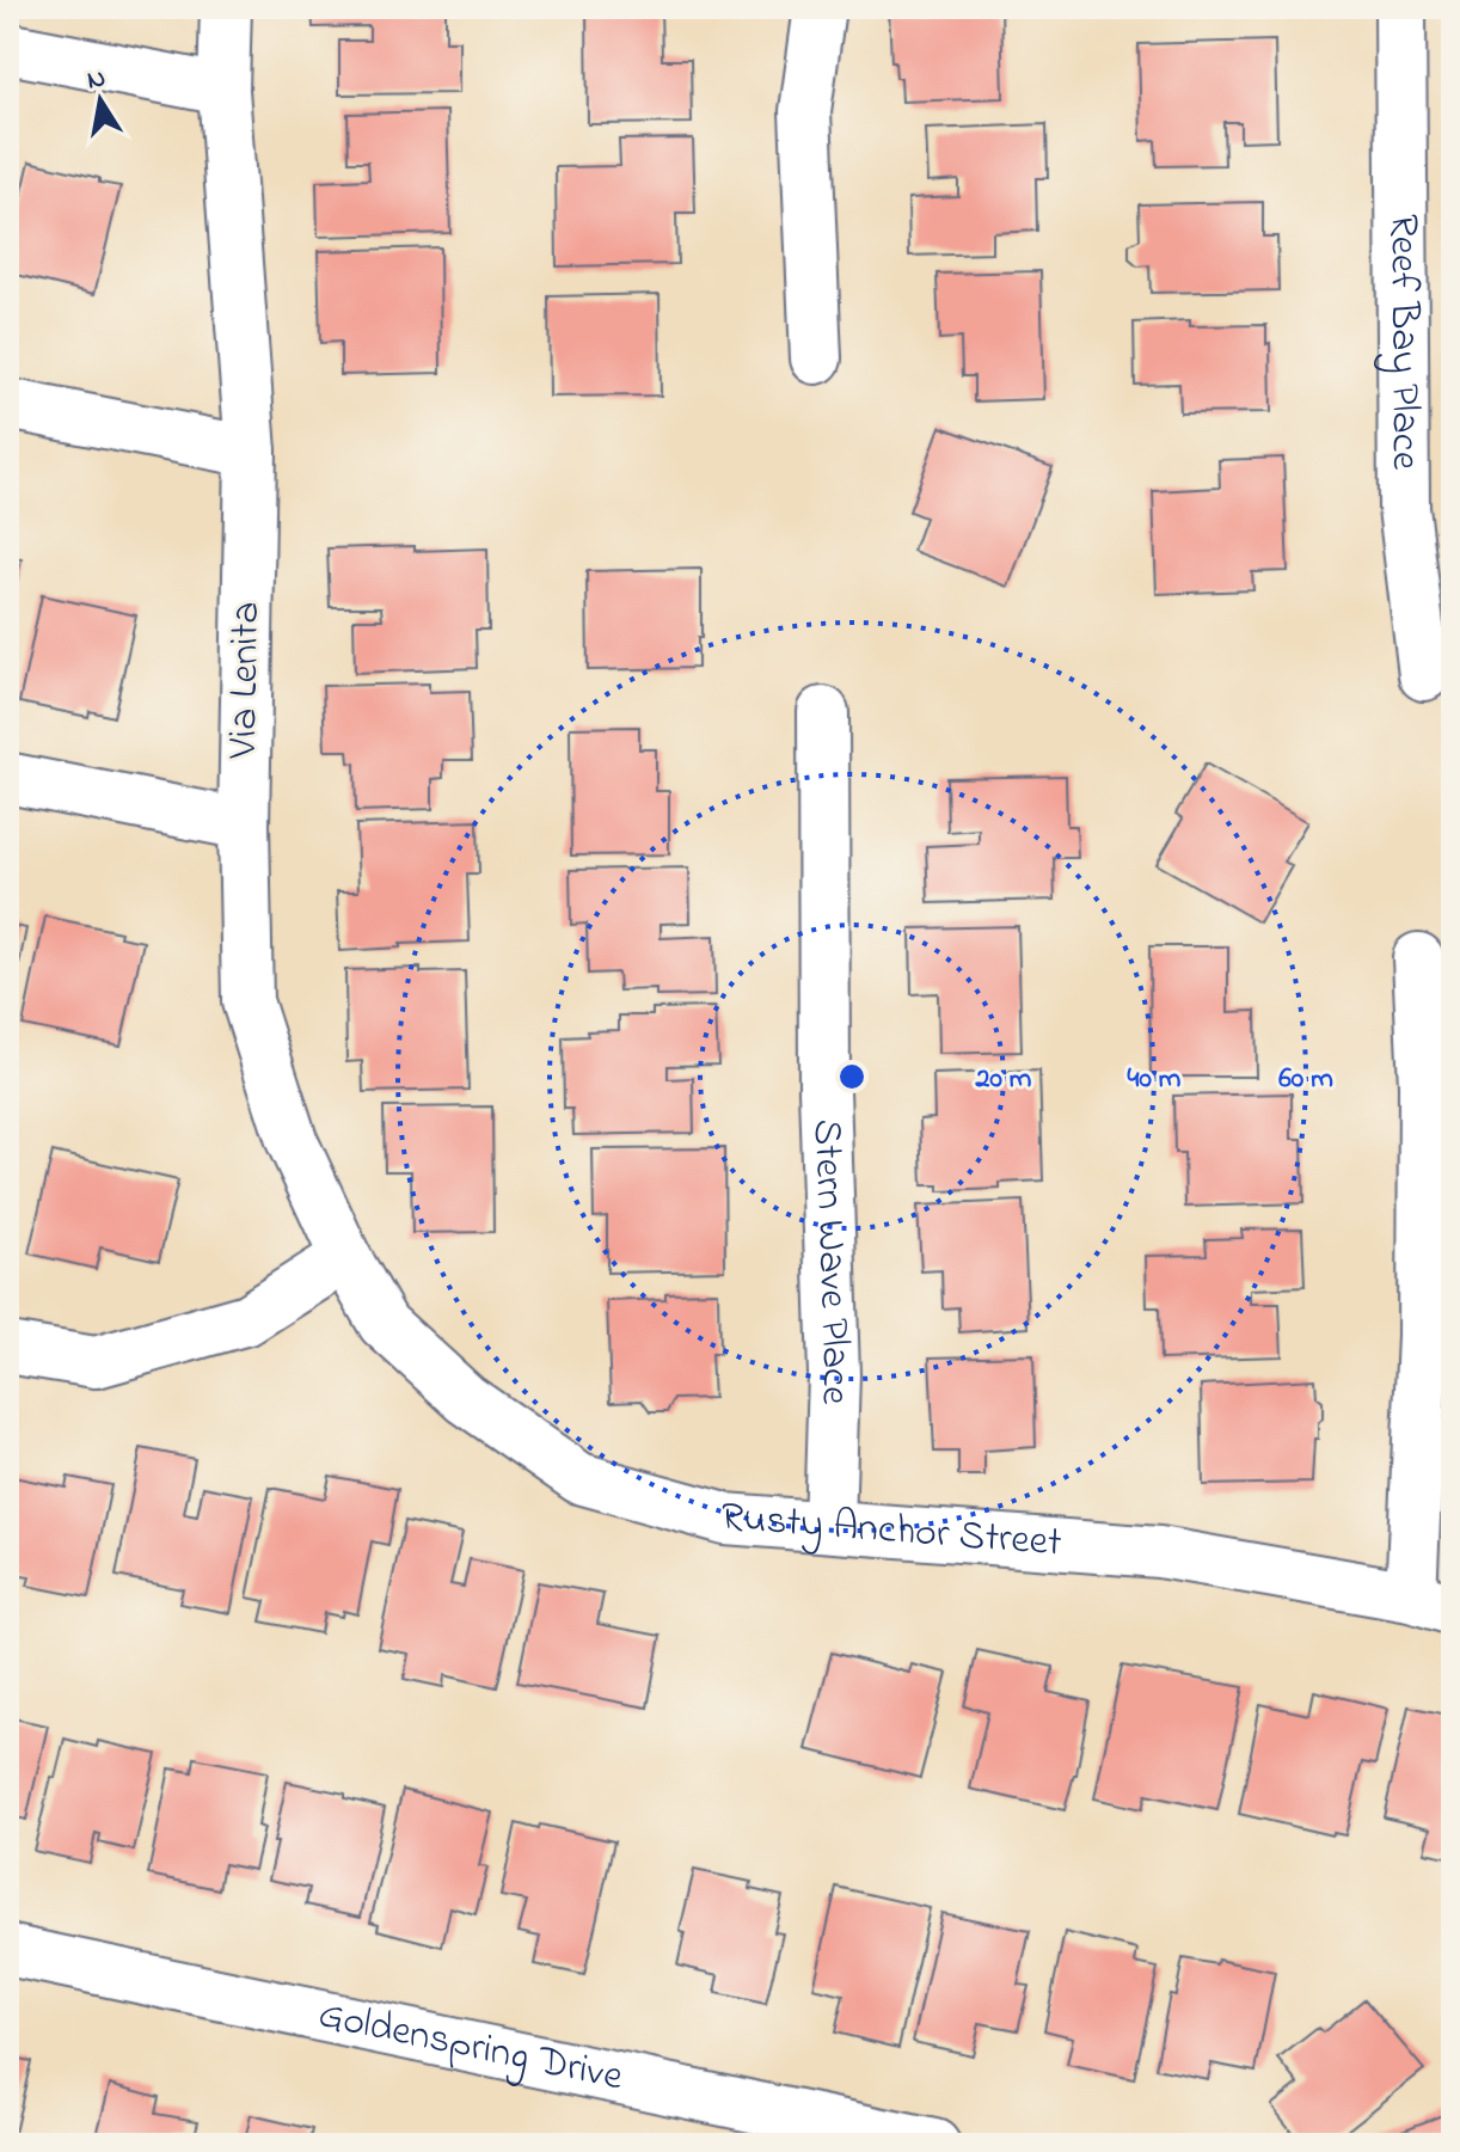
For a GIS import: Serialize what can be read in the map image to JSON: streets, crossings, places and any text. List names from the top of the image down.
{
  "streets": {
    "street": [
      "Reef Bay Place",
      "Via Lenita",
      "Stern Wave Place",
      "Rusty Anchor Street",
      "Goldenspring Drive"
    ]
  },
  "crossings": [
    ["Via Lenita", "Rusty Anchor Street"],
    ["Stern Wave Place", "Rusty Anchor Street"]
  ],
  "north": "top",
  "rings": ["20 m", "40 m", "60 m"]
}
